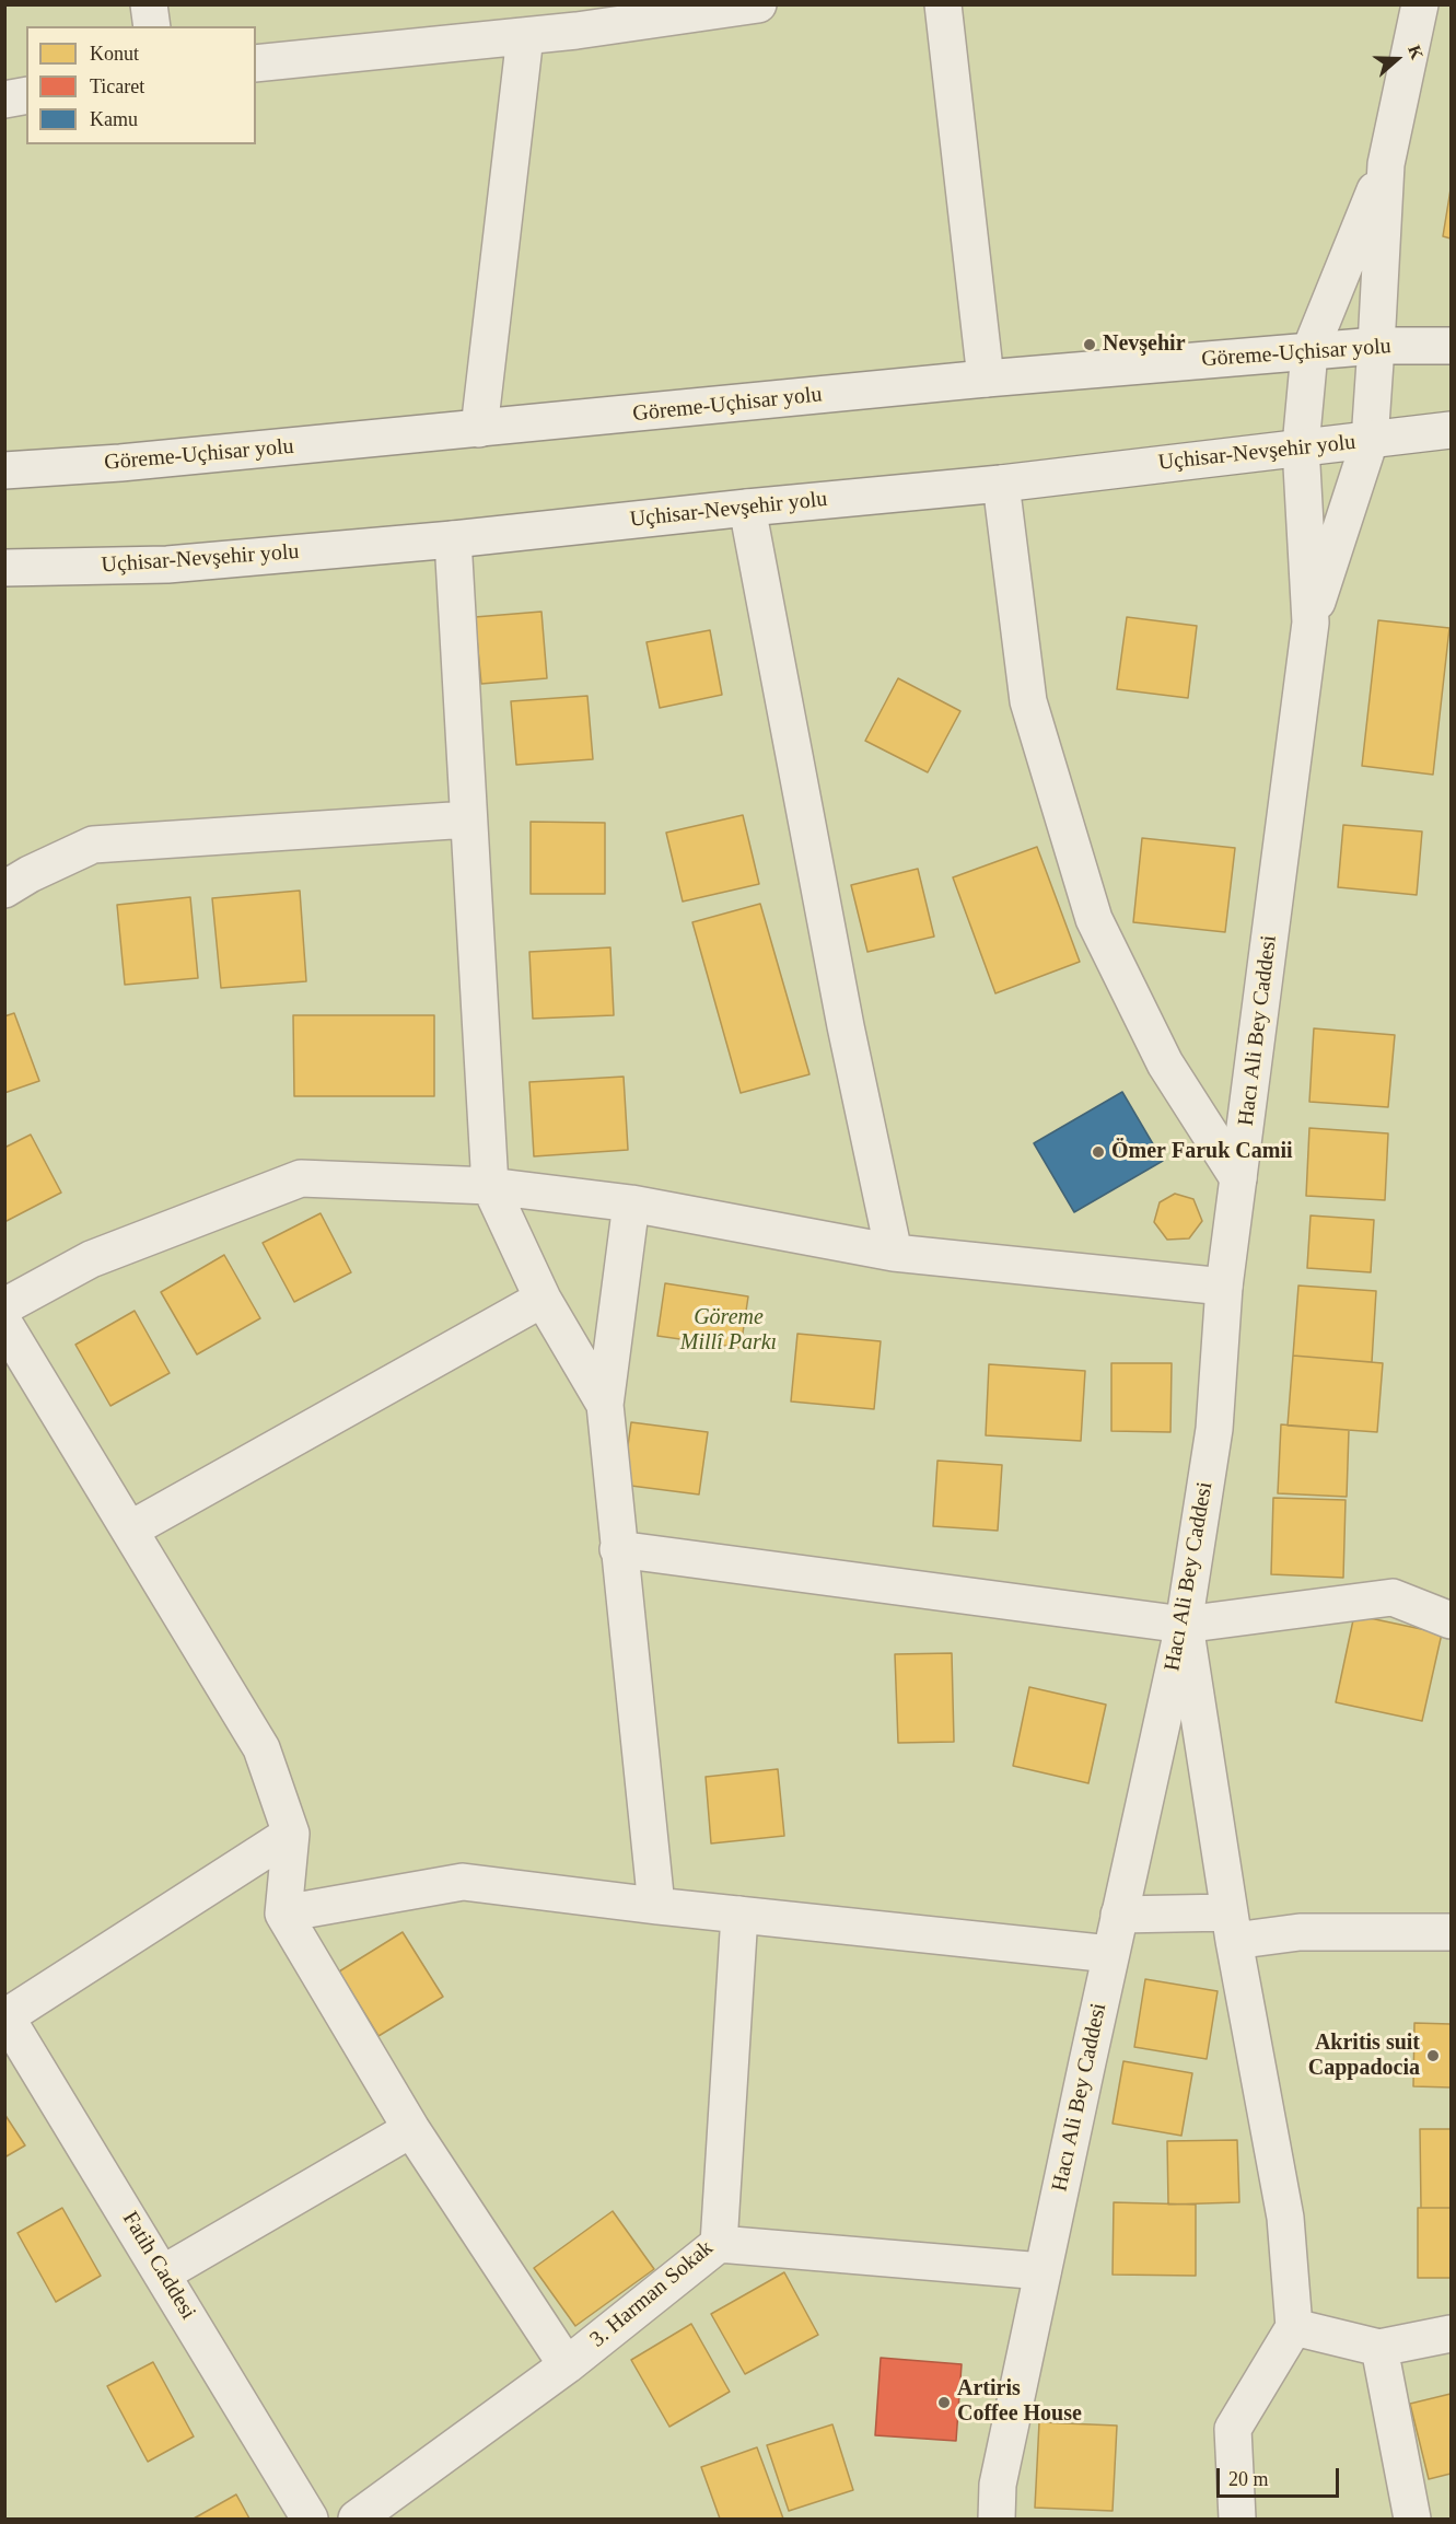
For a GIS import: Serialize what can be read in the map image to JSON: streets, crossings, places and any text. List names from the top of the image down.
{
  "streets": {
    "street": [
      "Göreme-Uçhisar yolu",
      "Uçhisar-Nevşehir yolu",
      "Hacı Ali Bey Caddesi",
      "Fatih Caddesi",
      "3. Harman Sokak"
    ]
  },
  "parks": ["Göreme Millî Parkı"],
  "places": [
    "Nevşehir",
    "Ömer Faruk Camii",
    "Akritis suit Cappadocia",
    "Artiris Coffee House"
  ],
  "legend": ["Konut", "Ticaret", "Kamu"],
  "scale_bar": "20 m",
  "north": "right"
}
